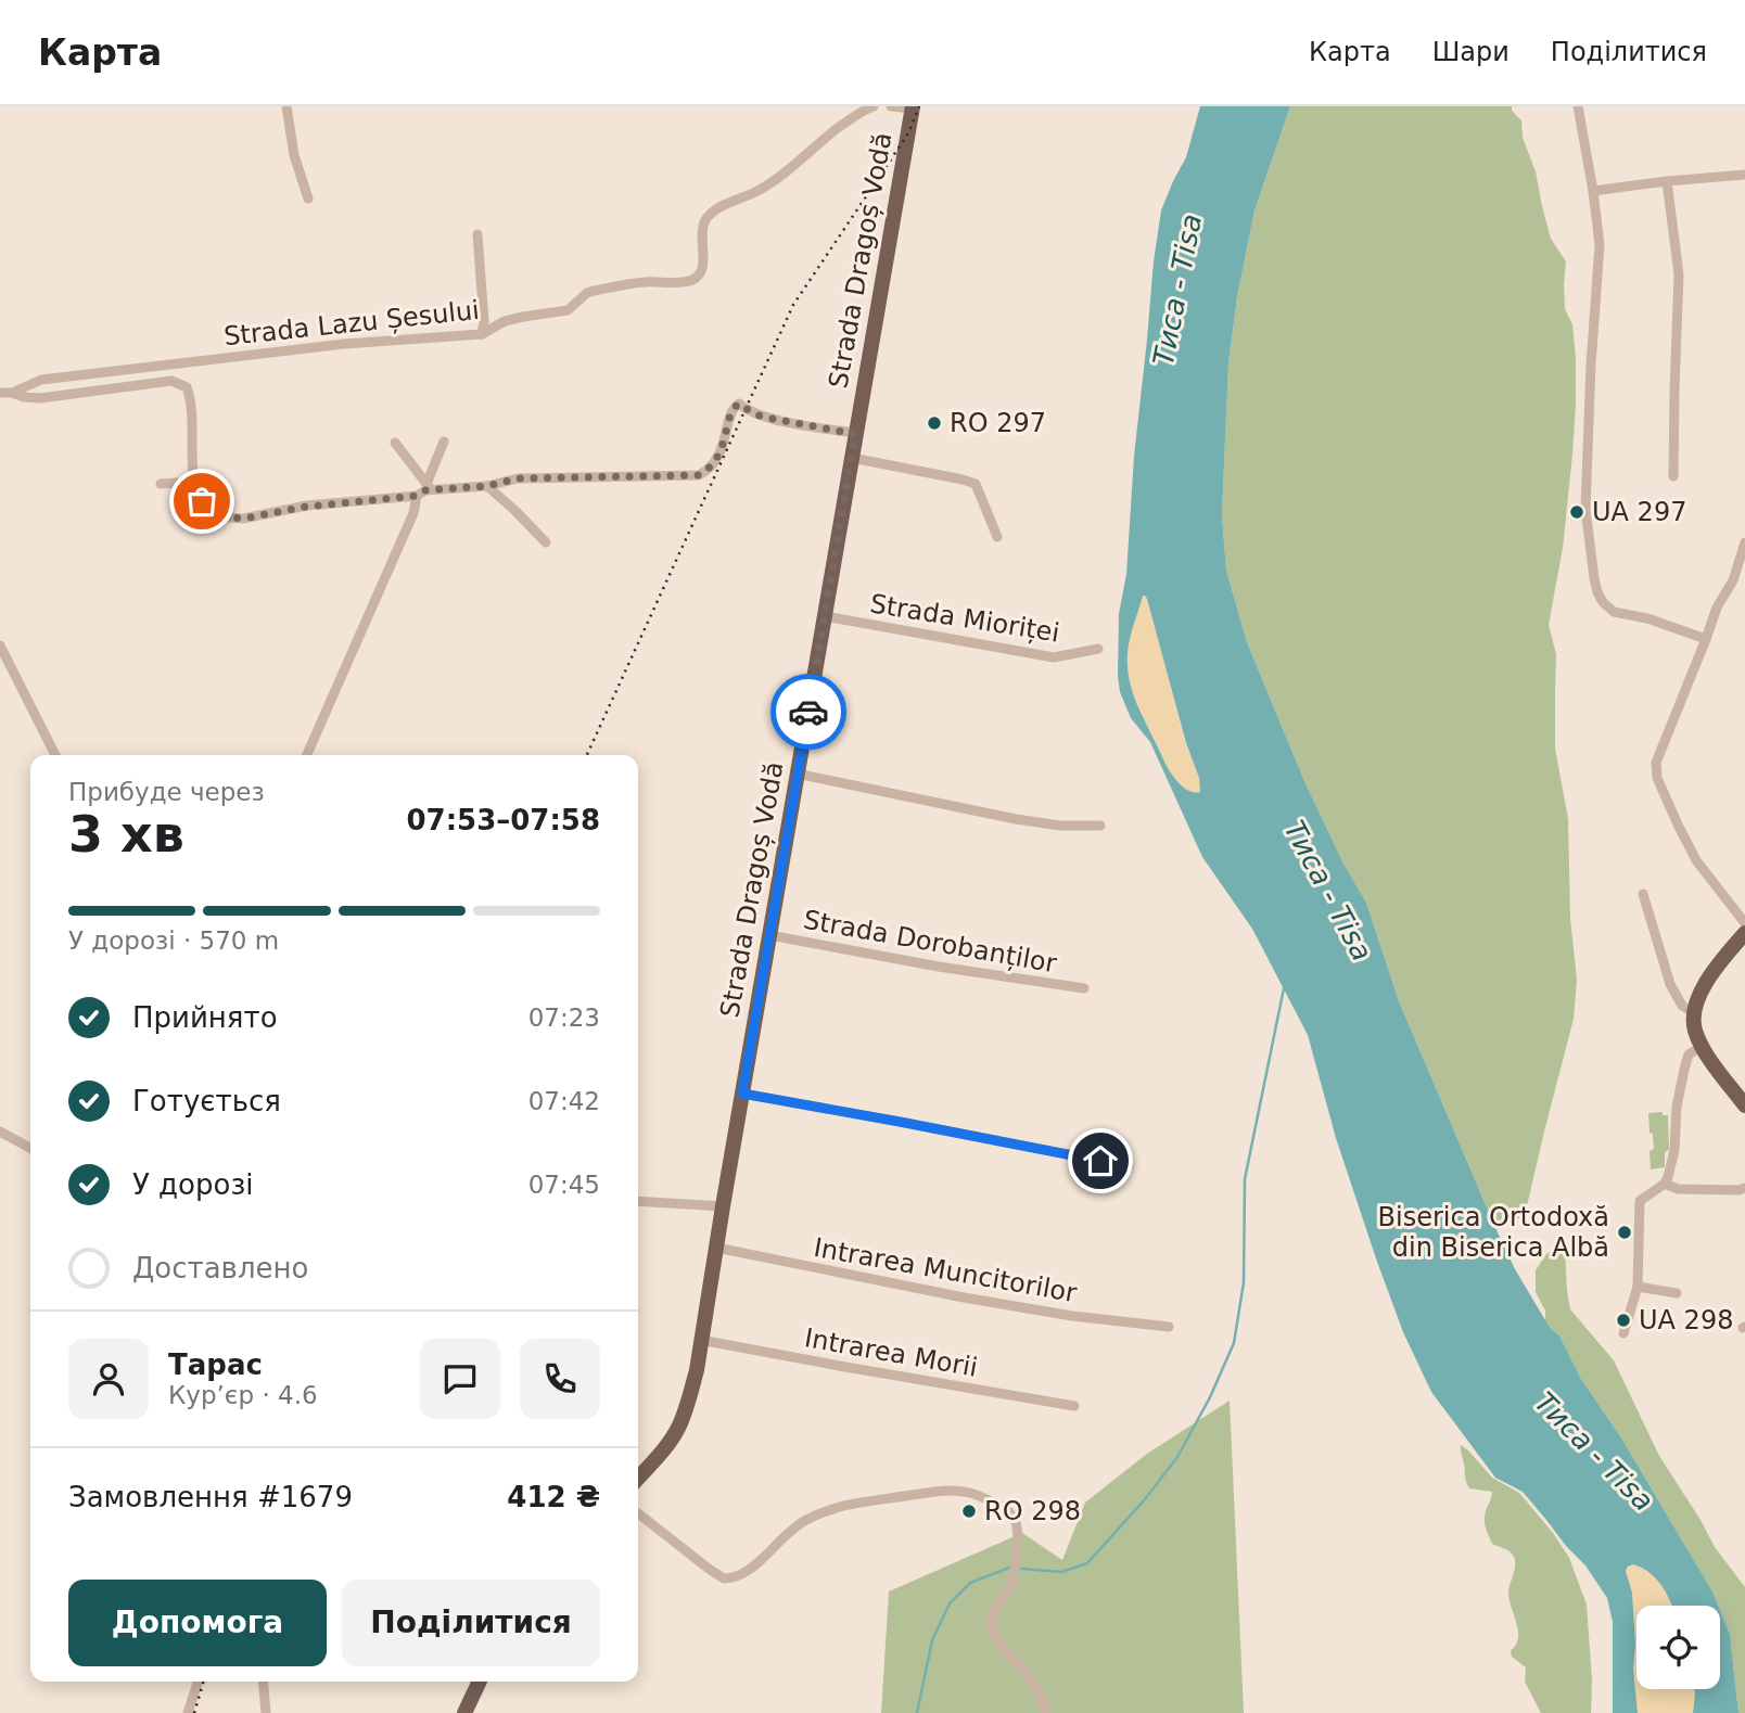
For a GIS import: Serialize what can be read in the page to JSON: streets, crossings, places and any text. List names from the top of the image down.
{
  "streets": {
    "main road": ["Strada Dragoș Vodă"],
    "street": [
      "Strada Lazu Șesului",
      "Strada Mioriței",
      "Strada Dorobanților",
      "Intrarea Muncitorilor",
      "Intrarea Morii"
    ]
  },
  "crossings": [
    ["Strada Dragoș Vodă", "Strada Mioriței"],
    ["Strada Dragoș Vodă", "Strada Dorobanților"],
    ["Strada Dragoș Vodă", "Intrarea Muncitorilor"],
    ["Strada Dragoș Vodă", "Intrarea Morii"]
  ],
  "water": ["Тиса - Tisa"],
  "places": [
    "RO 297",
    "UA 297",
    "Biserica Ortodoxă din Biserica Albă",
    "UA 298",
    "RO 298"
  ],
  "page": {
    "header": "Карта",
    "nav": ["Карта", "Шари", "Поділитися"],
    "heading": ["3 хв", "Прибуде через", "07:53–07:58"],
    "panel": [
      "Тарас",
      "Кур’єр · 4.6",
      "Замовлення #1679",
      "412 ₴"
    ],
    "bar": "У дорозі · 570 m",
    "list": [
      ["Прийнято", "07:23"],
      ["Готується", "07:42"],
      ["У дорозі", "07:45"],
      "Доставлено"
    ],
    "buttons": ["Допомога", "Поділитися"]
  }
}
